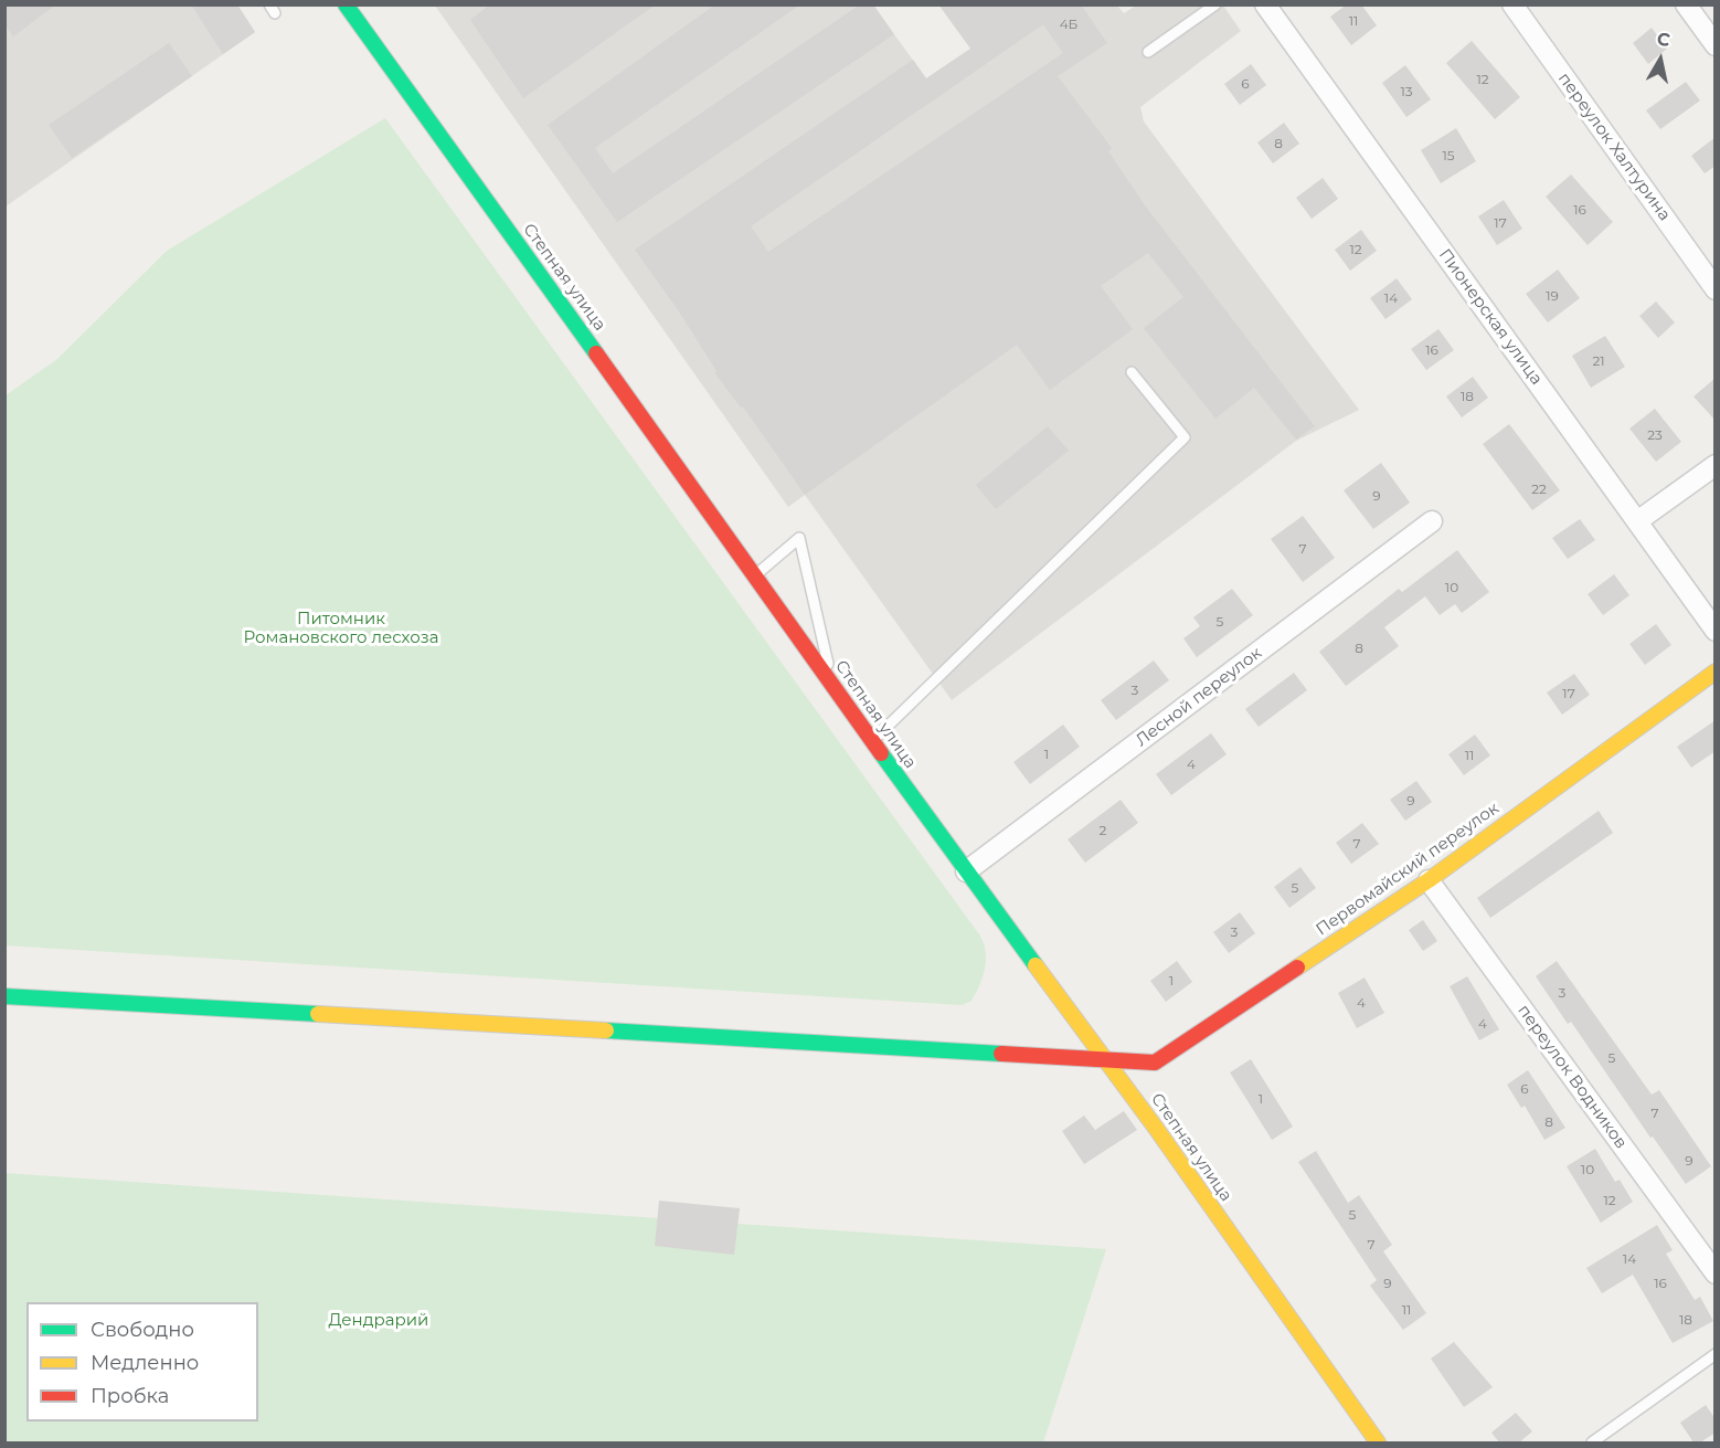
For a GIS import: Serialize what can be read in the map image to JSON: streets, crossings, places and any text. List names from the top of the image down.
{
  "streets": {
    "street": [
      "переулок Халтурина",
      "Степная улица",
      "Пионерская улица",
      "Лесной переулок",
      "Первомайский переулок",
      "переулок Водников"
    ]
  },
  "crossings": [
    ["Степная улица", "Лесной переулок"],
    ["Степная улица", "Первомайский переулок"],
    ["Первомайский переулок", "переулок Водников"]
  ],
  "parks": ["Питомник Романовского лесхоза", "Дендрарий"],
  "house_numbers": [
    "11",
    "4Б",
    "12",
    "6",
    "13",
    "8",
    "15",
    "16",
    "17",
    "12",
    "19",
    "14",
    "16",
    "21",
    "18",
    "23",
    "22",
    "9",
    "7",
    "10",
    "5",
    "8",
    "3",
    "17",
    "1",
    "11",
    "4",
    "9",
    "2",
    "7",
    "5",
    "3",
    "1",
    "3",
    "4",
    "4",
    "5",
    "6",
    "1",
    "7",
    "8",
    "9",
    "10",
    "12",
    "5",
    "7",
    "14",
    "9",
    "16",
    "11",
    "18"
  ],
  "legend": ["Свободно", "Медленно", "Пробка"],
  "north": "top"
}
